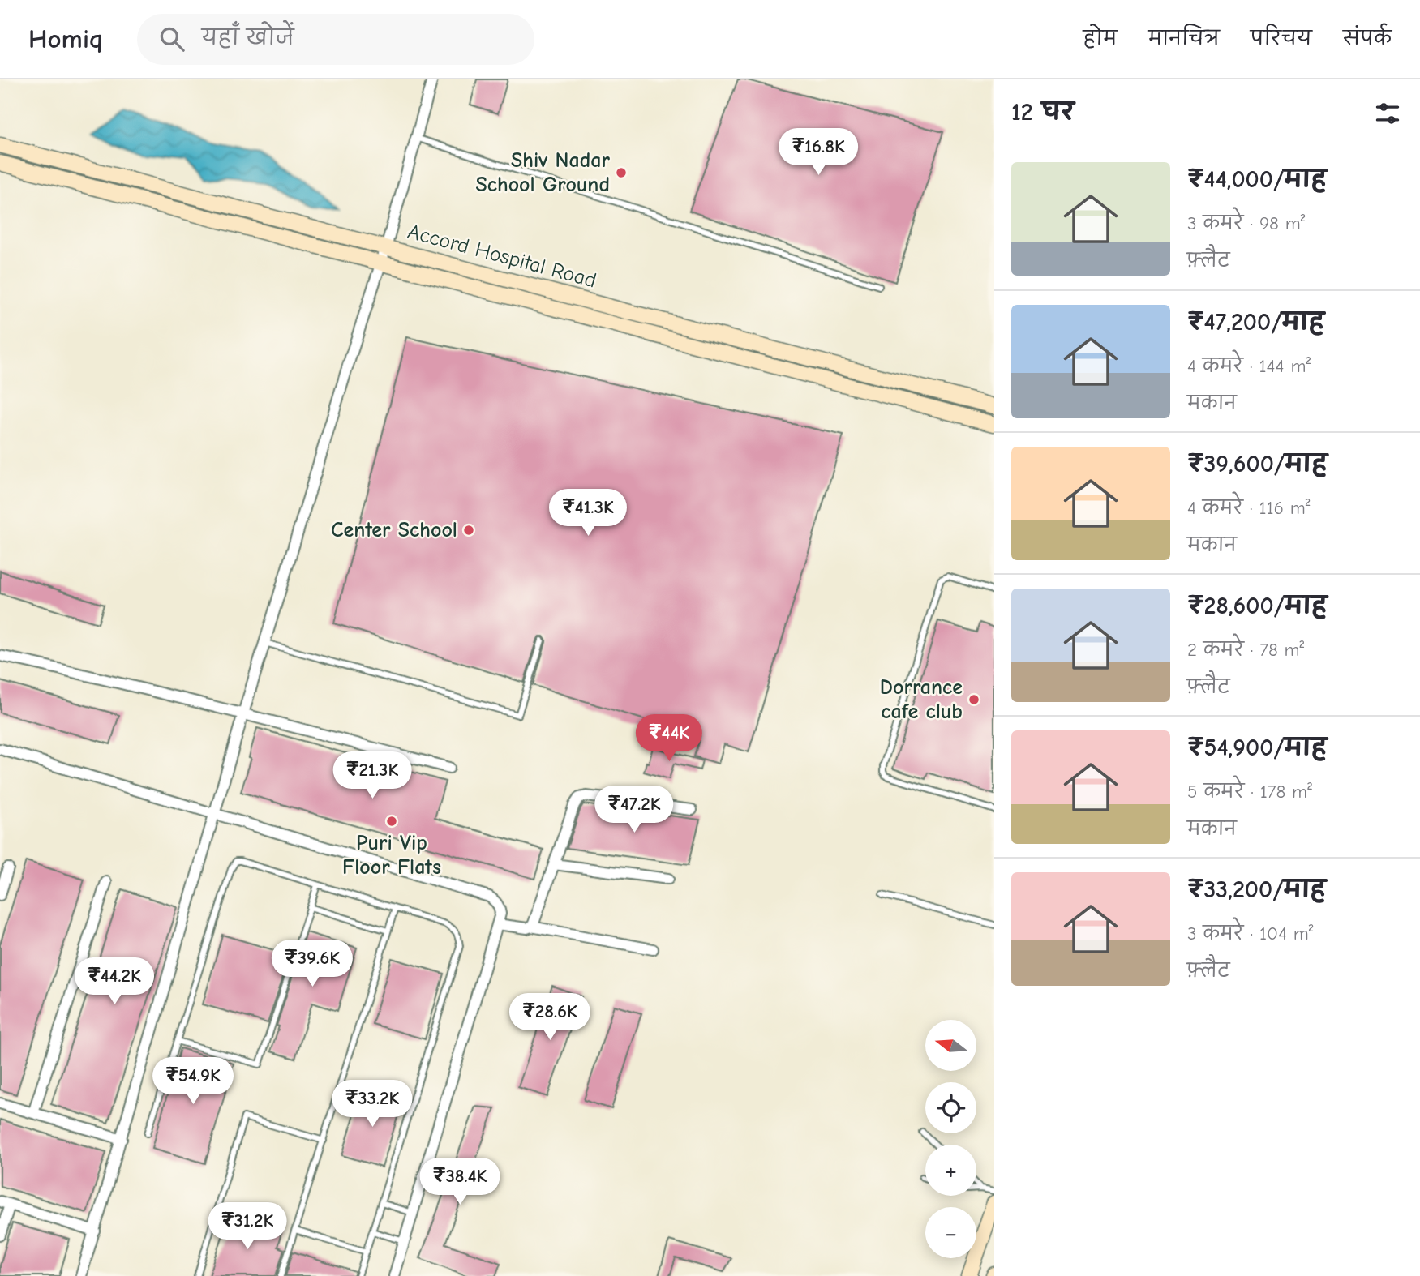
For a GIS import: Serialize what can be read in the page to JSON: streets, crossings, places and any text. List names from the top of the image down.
{
  "streets": {
    "street": ["Accord Hospital Road"]
  },
  "places": [
    "Shiv Nadar School Ground",
    "Center School",
    "Dorrance cafe club",
    "Puri Vip Floor Flats"
  ],
  "north": "left",
  "page": {
    "header": "Homiq",
    "search": "यहाँ खोजें",
    "nav": [
      "होम",
      "मानचित्र",
      "परिचय",
      "संपर्क"
    ],
    "heading": "12 घर",
    "price": [
      "₹16.8K",
      "₹41.3K",
      "₹44K",
      "₹21.3K",
      "₹47.2K",
      "₹39.6K",
      "₹44.2K",
      "₹28.6K",
      "₹54.9K",
      "₹33.2K",
      "₹38.4K",
      "₹31.2K"
    ],
    "list": [
      {
        "name": "₹44,000/माह",
        "note": "3 कमरे · 98 m² · फ़्लैट"
      },
      {
        "name": "₹47,200/माह",
        "note": "4 कमरे · 144 m² · मकान"
      },
      {
        "name": "₹39,600/माह",
        "note": "4 कमरे · 116 m² · मकान"
      },
      {
        "name": "₹28,600/माह",
        "note": "2 कमरे · 78 m² · फ़्लैट"
      },
      {
        "name": "₹54,900/माह",
        "note": "5 कमरे · 178 m² · मकान"
      },
      {
        "name": "₹33,200/माह",
        "note": "3 कमरे · 104 m² · फ़्लैट"
      }
    ],
    "map_buttons": ["+", "−"]
  }
}
